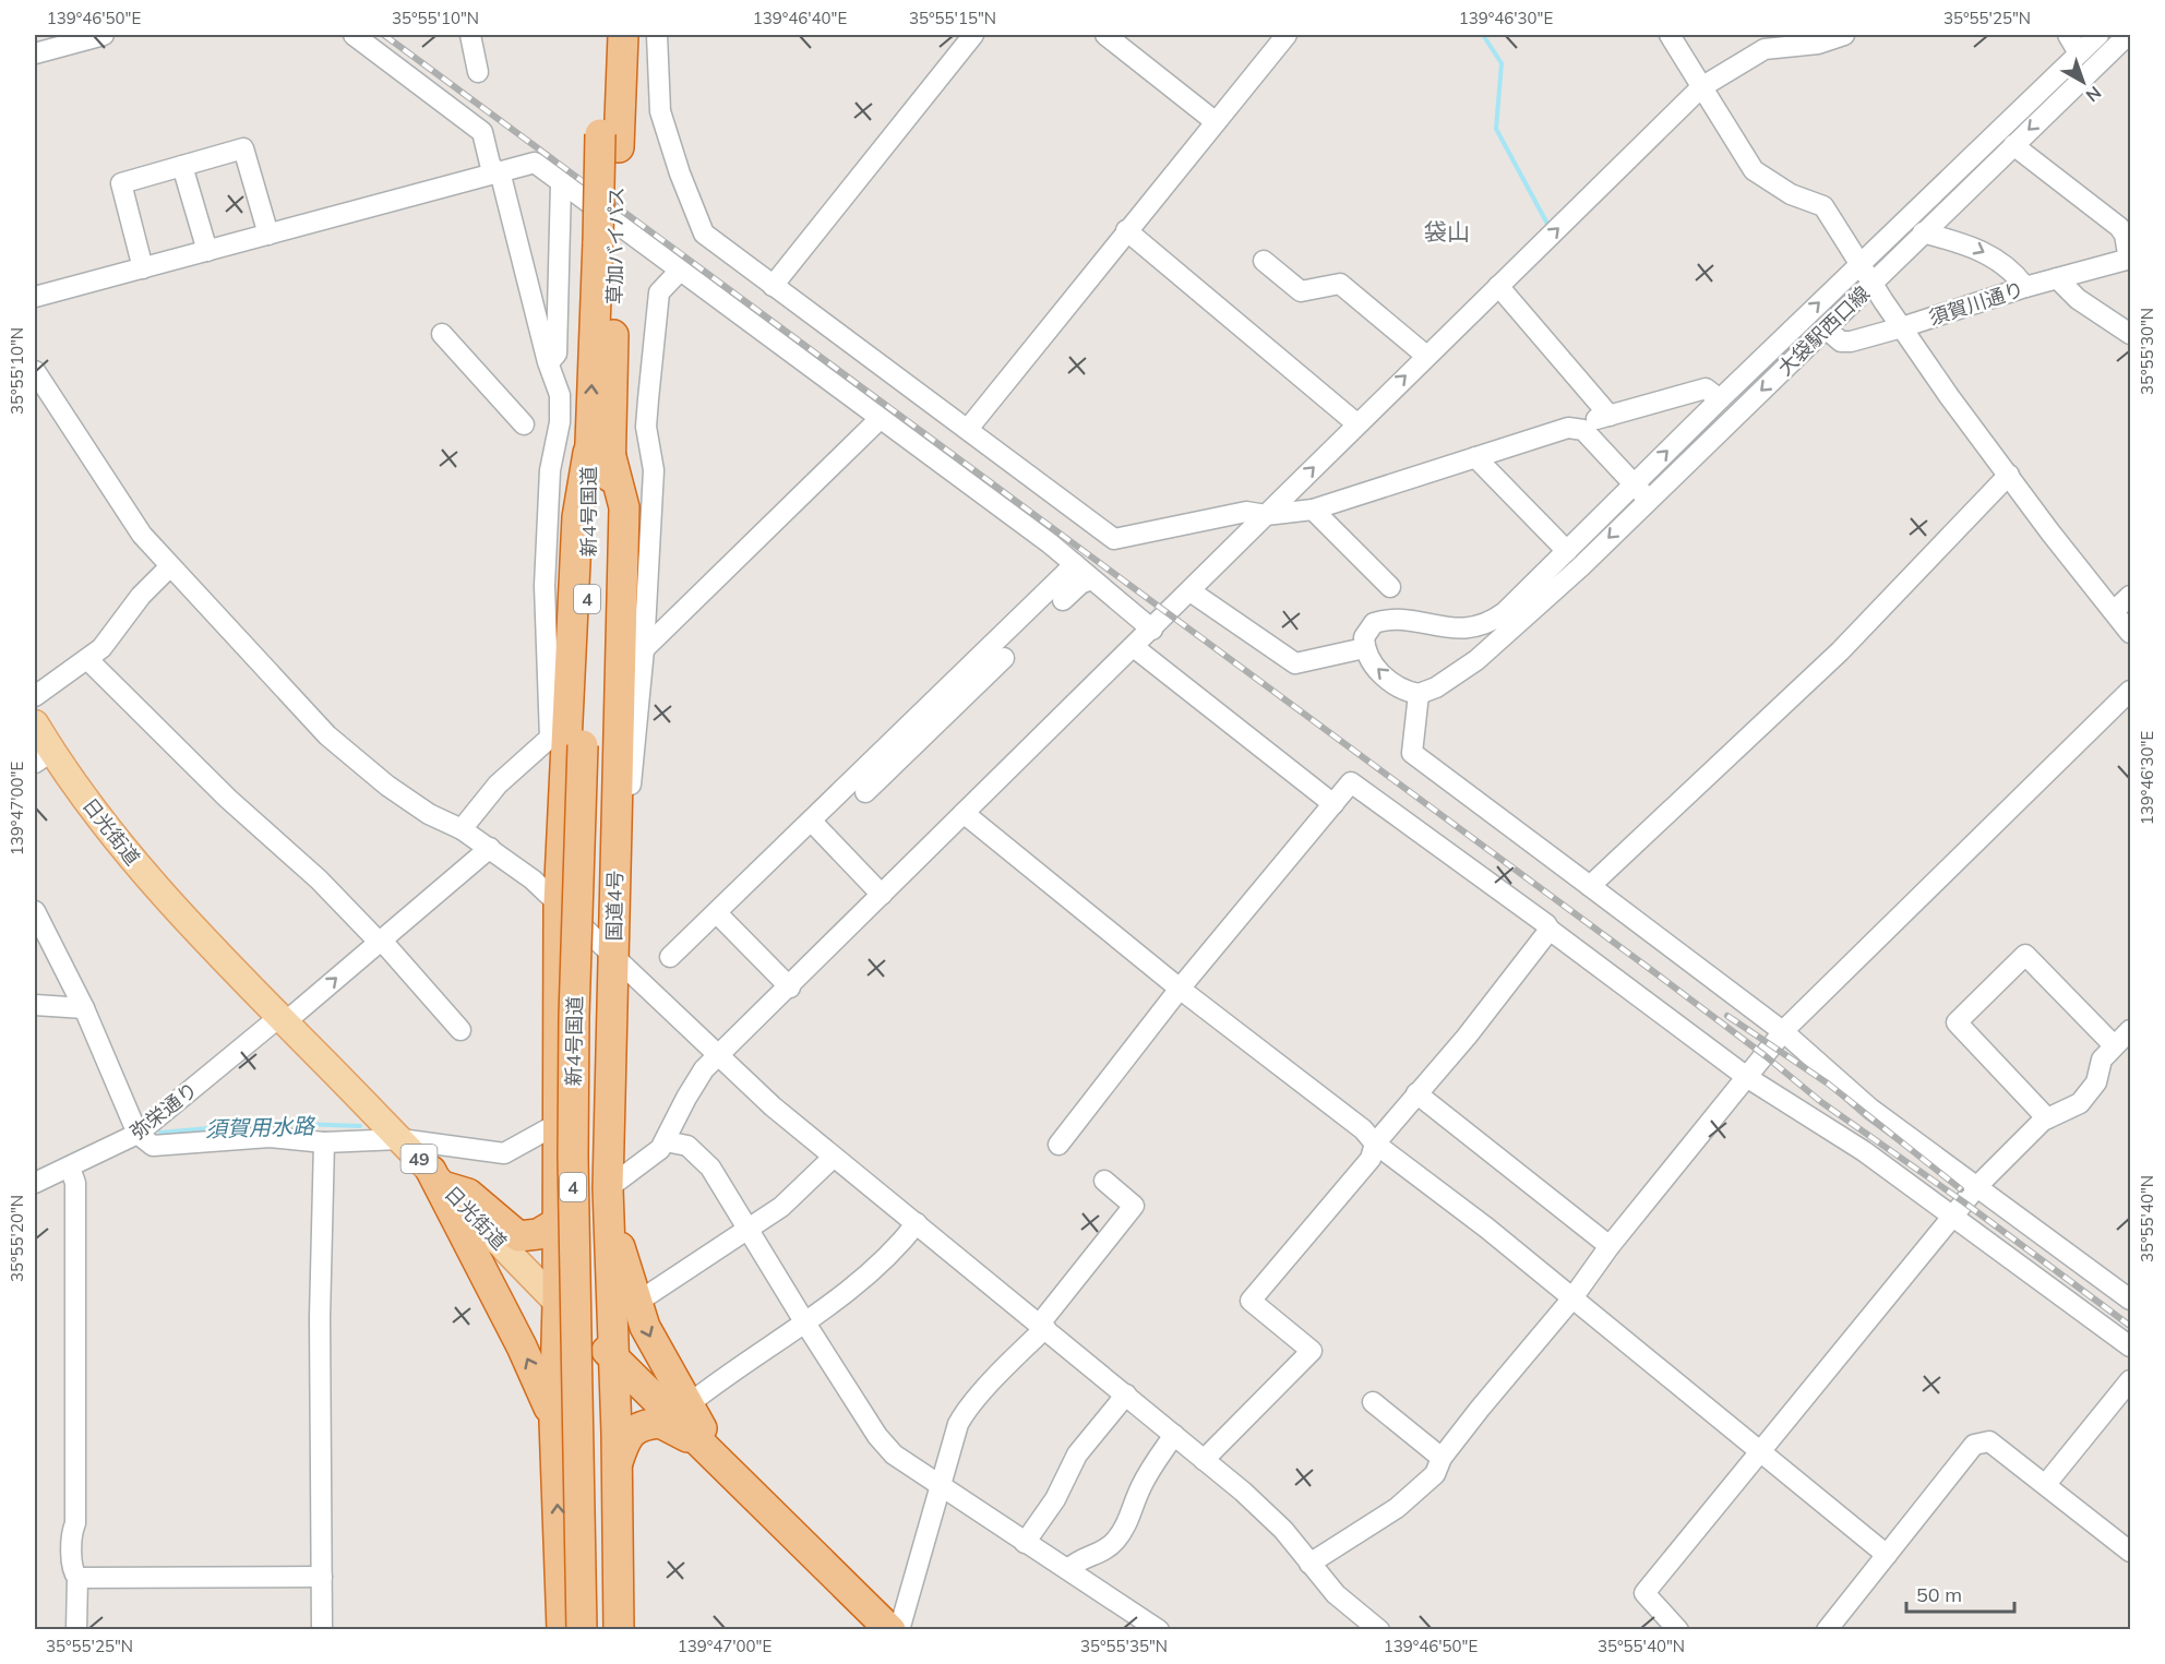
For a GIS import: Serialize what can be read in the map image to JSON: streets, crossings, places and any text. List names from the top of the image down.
{
  "streets": {
    "highway": [
      "草加バイパス",
      "新4号国道",
      "4",
      "日光街道",
      "国道4号"
    ],
    "main road": ["49"],
    "street": ["須賀川通り", "大袋駅西口線", "弥栄通り"]
  },
  "crossings": [
    ["草加バイパス", "新4号国道"],
    ["草加バイパス", "4"],
    ["草加バイパス", "国道4号"],
    ["須賀川通り", "大袋駅西口線"],
    ["新4号国道", "4"],
    ["新4号国道", "国道4号"],
    ["4", "日光街道"],
    ["4", "国道4号"],
    ["日光街道", "国道4号"],
    ["日光街道", "弥栄通り"]
  ],
  "districts": ["袋山"],
  "water": ["須賀用水路"],
  "scale_bar": "50 m",
  "north": "bottom right",
  "coordinates": [
    "139°46'50\"E",
    "35°55'10\"N",
    "139°46'40\"E",
    "35°55'15\"N",
    "139°46'30\"E",
    "35°55'25\"N",
    "35°55'30\"N",
    "139°47'00\"E",
    "35°55'40\"N",
    "35°55'20\"N",
    "35°55'35\"N"
  ]
}
